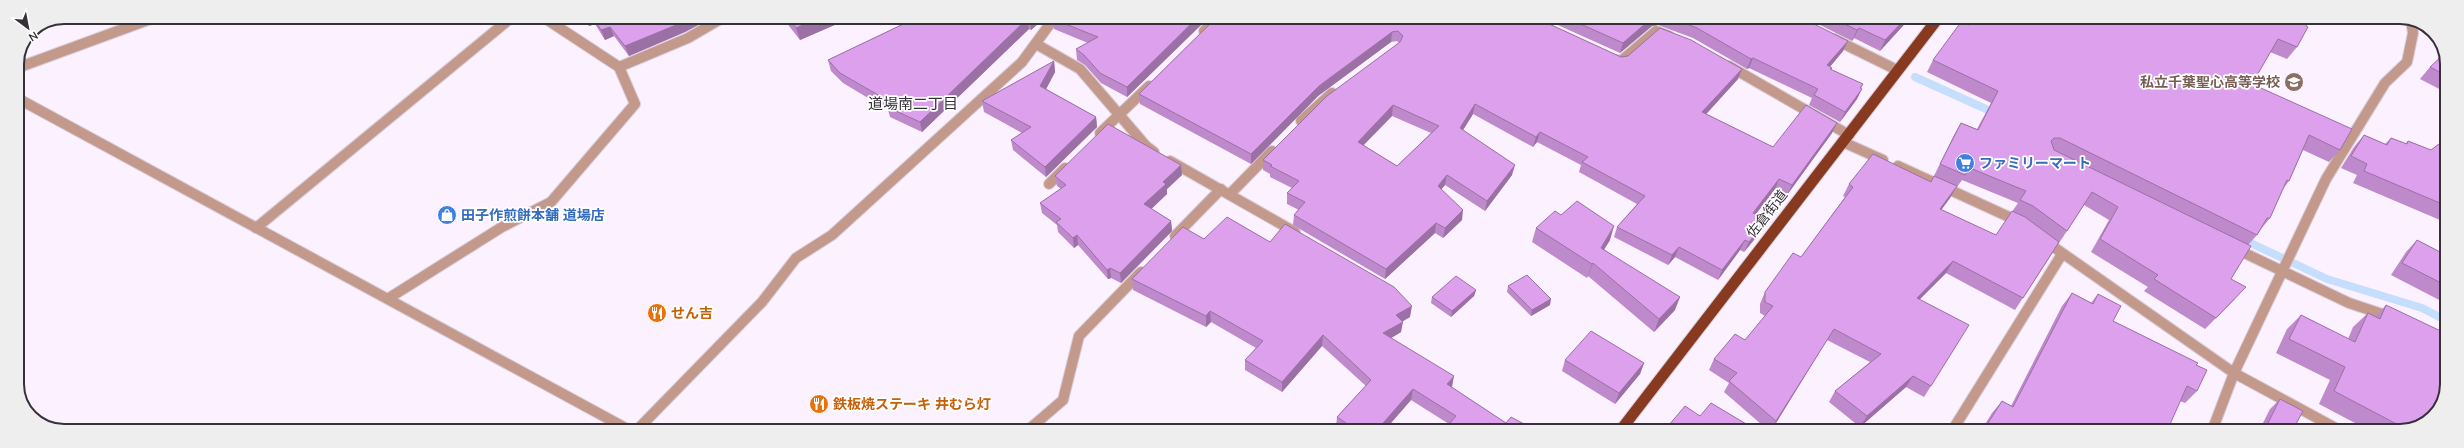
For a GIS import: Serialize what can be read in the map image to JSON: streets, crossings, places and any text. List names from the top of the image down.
{
  "streets": {
    "highway": ["佐倉街道"]
  },
  "districts": ["道場南二丁目"],
  "places": {
    "school or university": ["私立千葉聖心高等学校"],
    "supermarket": ["ファミリーマート"],
    "shop": ["田子作煎餅本舗 道場店"],
    "restaurant": ["せん吉", "鉄板焼ステーキ 井むら灯"]
  },
  "north": "bottom right"
}
